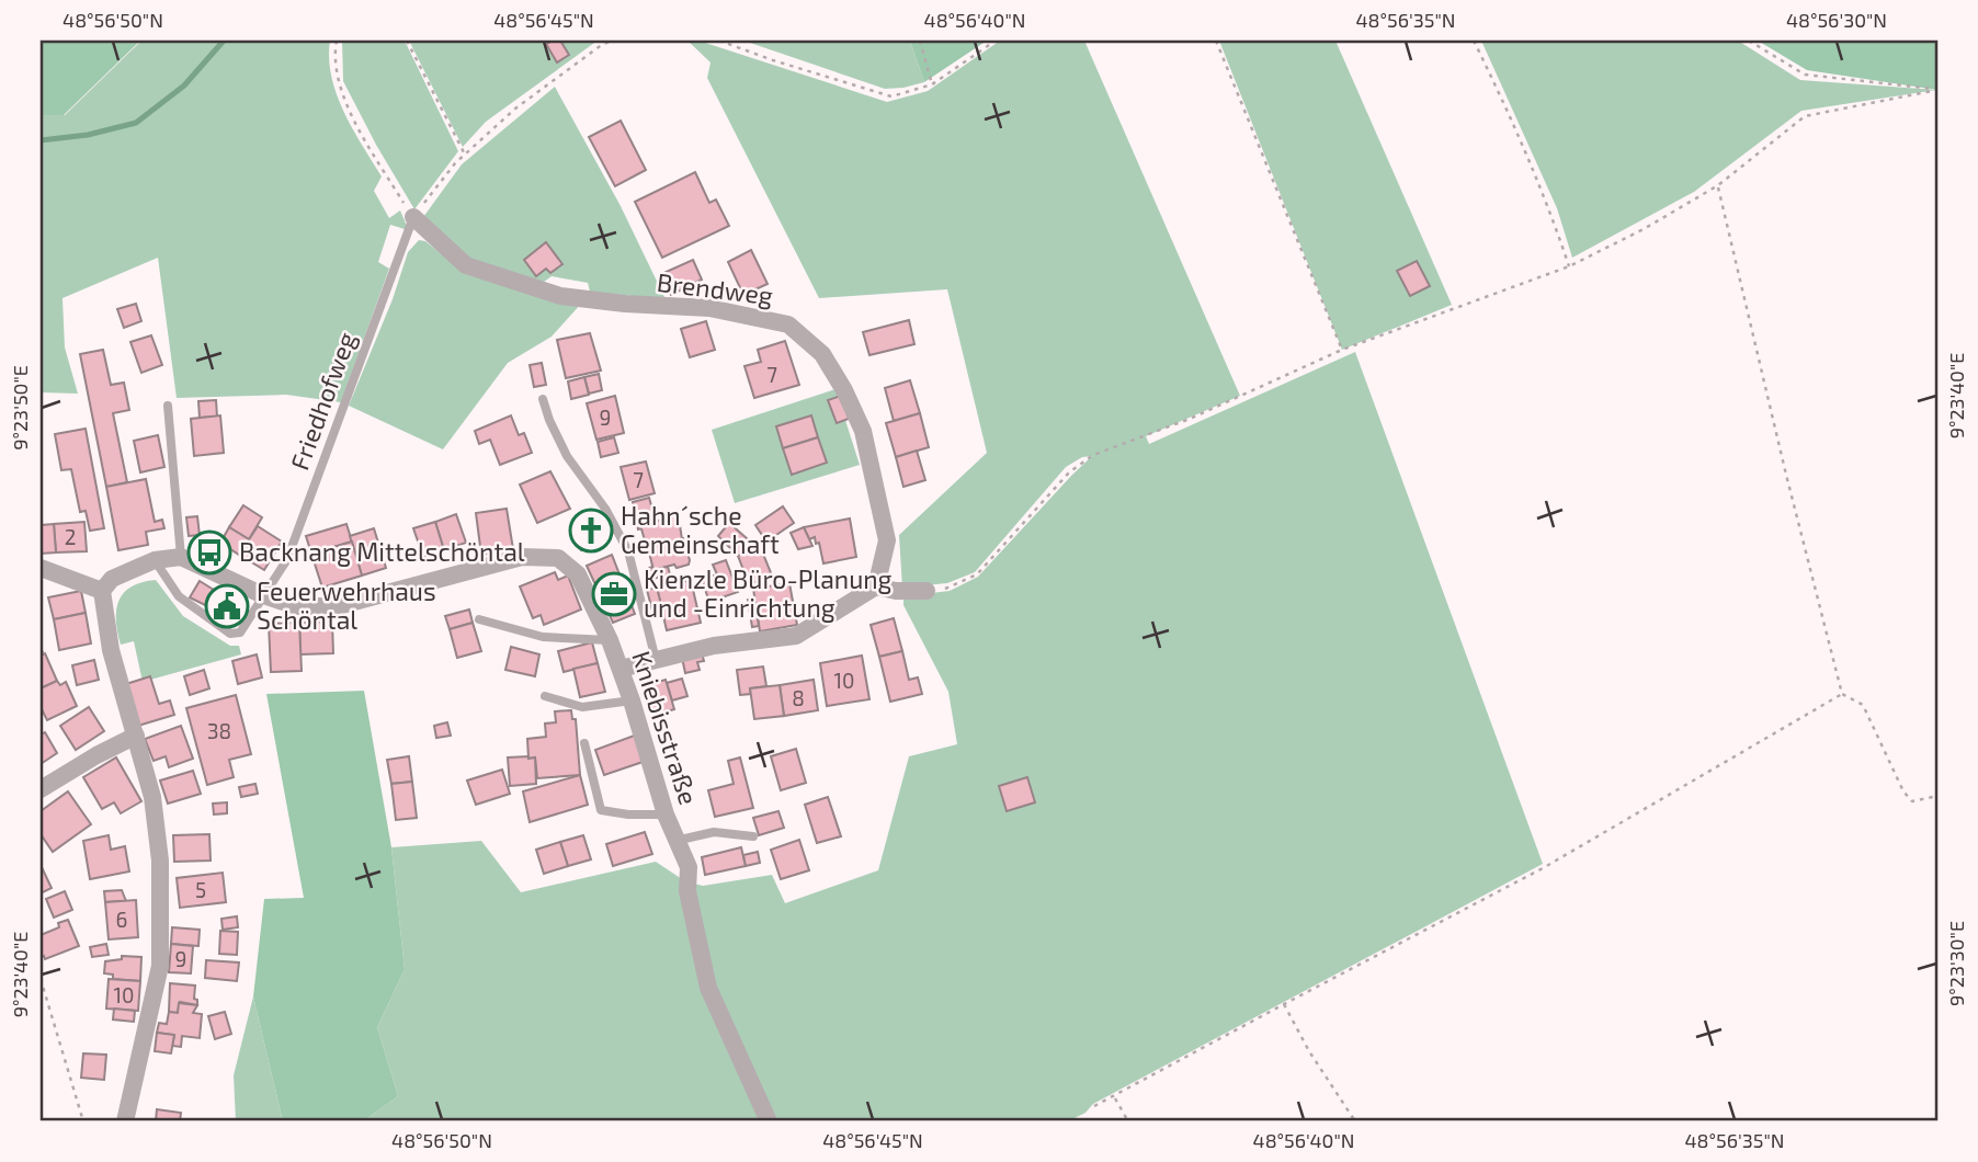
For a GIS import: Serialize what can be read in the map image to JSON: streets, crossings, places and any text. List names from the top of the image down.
{
  "streets": {
    "street": ["Brendweg", "Kniebisstraße"],
    "lane": ["Friedhofweg"]
  },
  "crossings": [
    ["Brendweg", "Friedhofweg"],
    ["Friedhofweg", "Kniebisstraße"]
  ],
  "places": {
    "church": ["Hahn´sche Gemeinschaft"],
    "bus stop": ["Backnang Mittelschöntal"],
    "office": ["Kienzle Büro-Planung und -Einrichtung"],
    "public building": ["Feuerwehrhaus Schöntal"]
  },
  "house_numbers": [
    "7",
    "9",
    "7",
    "2",
    "10",
    "8",
    "38",
    "5",
    "6",
    "9",
    "10"
  ],
  "coordinates": [
    "48°56'50\"N",
    "48°56'45\"N",
    "48°56'40\"N",
    "48°56'35\"N",
    "48°56'30\"N",
    "9°23'40\"E",
    "9°23'50\"E",
    "9°23'30\"E"
  ]
}
